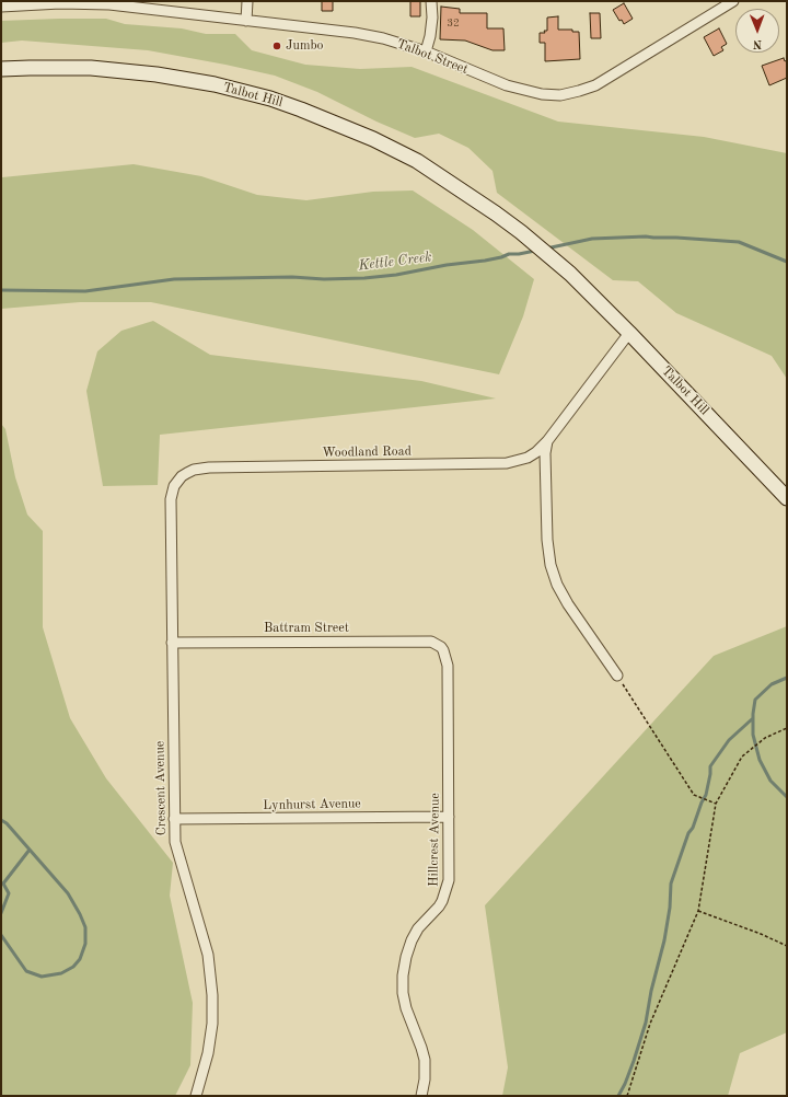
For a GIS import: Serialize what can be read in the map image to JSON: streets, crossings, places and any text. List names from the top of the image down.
{
  "streets": {
    "main road": ["Talbot Hill"],
    "street": [
      "Talbot Street",
      "Woodland Road",
      "Battram Street",
      "Crescent Avenue",
      "Lynhurst Avenue",
      "Hillcrest Avenue"
    ]
  },
  "crossings": [
    ["Talbot Hill", "Woodland Road"],
    ["Woodland Road", "Crescent Avenue"],
    ["Battram Street", "Crescent Avenue"],
    ["Battram Street", "Hillcrest Avenue"],
    ["Crescent Avenue", "Lynhurst Avenue"],
    ["Lynhurst Avenue", "Hillcrest Avenue"]
  ],
  "water": ["Kettle Creek"],
  "places": ["Jumbo"],
  "house_numbers": ["32"],
  "north": "bottom"
}
